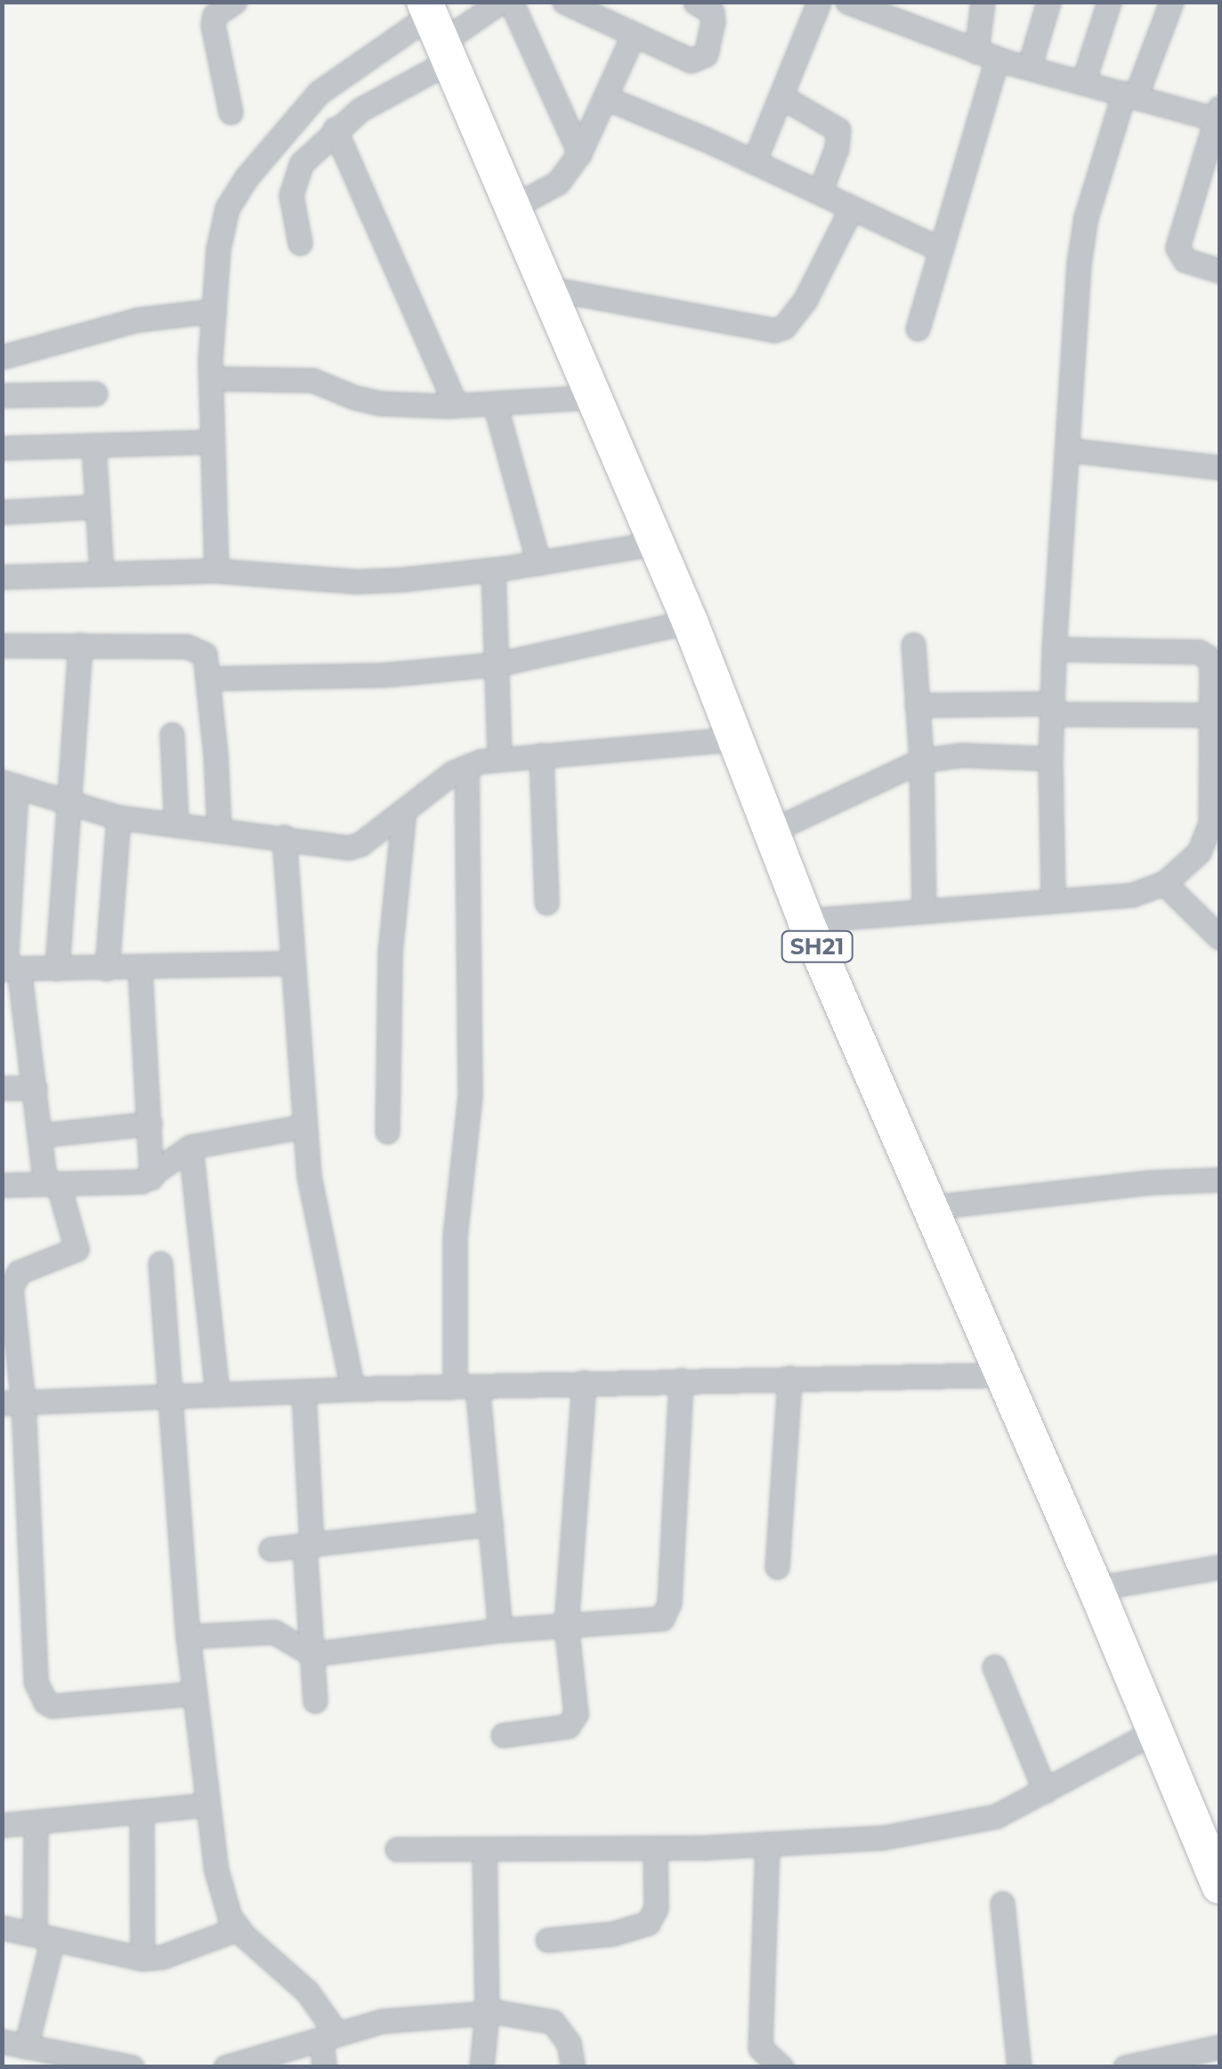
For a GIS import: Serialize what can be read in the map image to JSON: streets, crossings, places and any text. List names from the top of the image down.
{
  "streets": {
    "main road": ["SH21"]
  }
}
